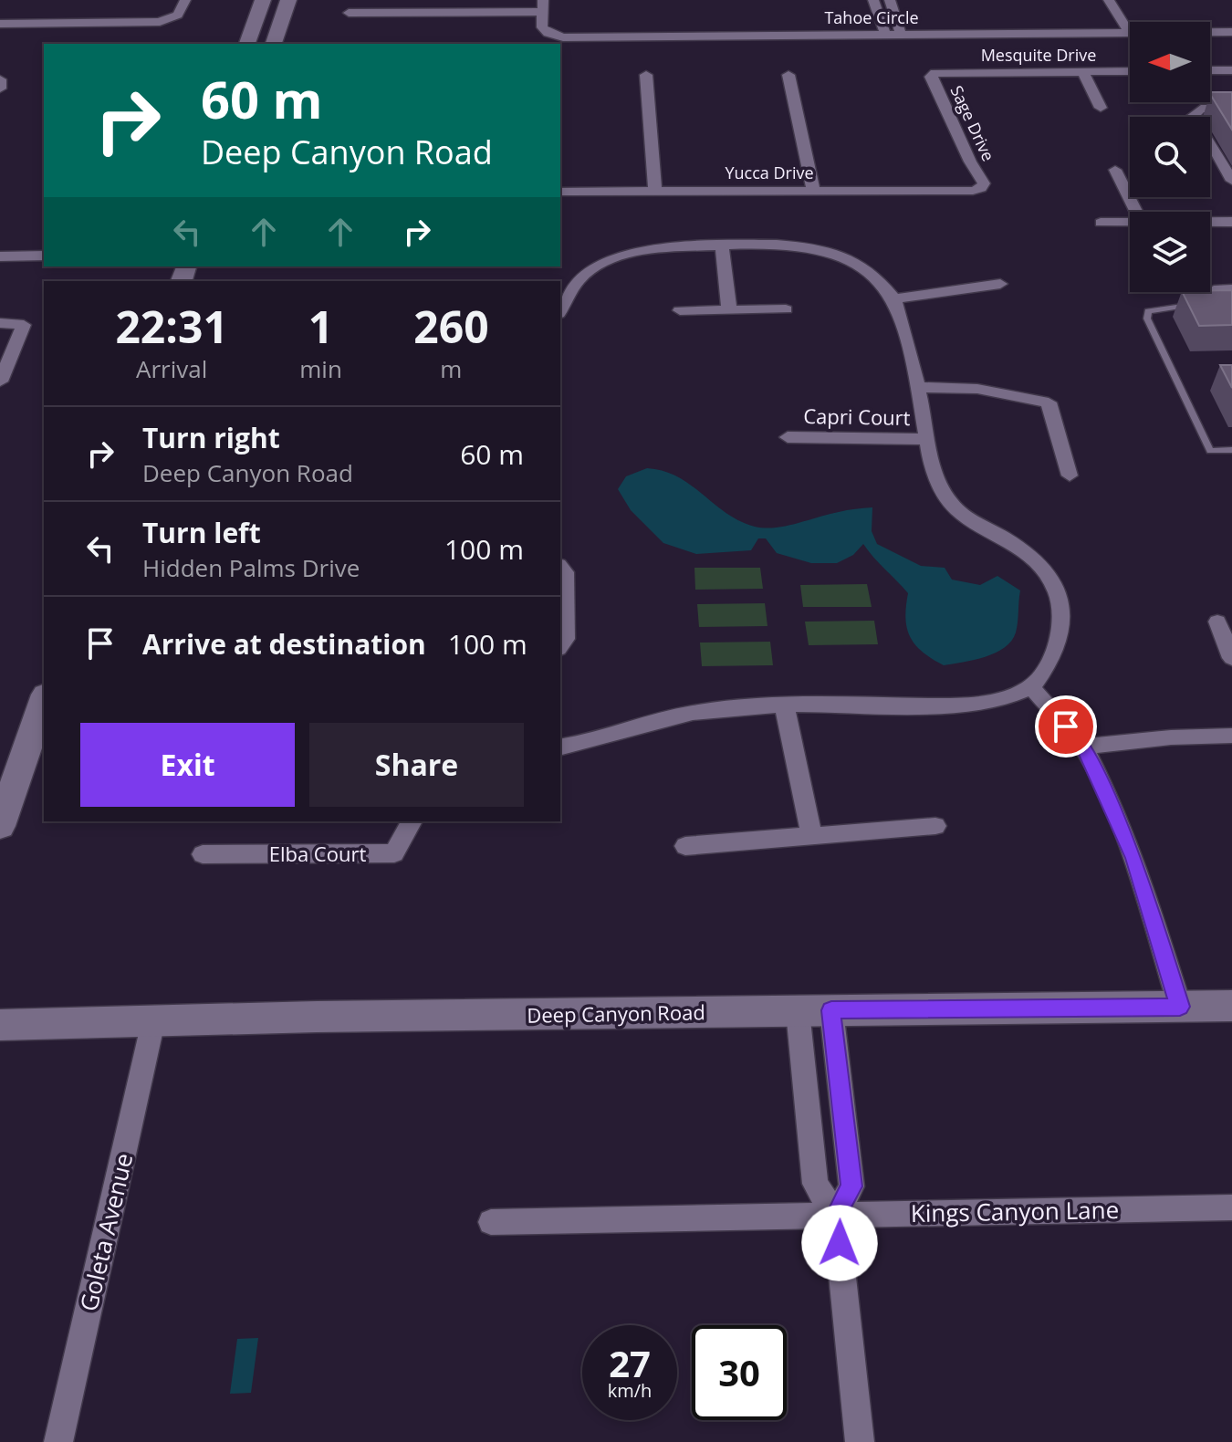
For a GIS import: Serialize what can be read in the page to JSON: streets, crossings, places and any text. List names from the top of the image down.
{
  "streets": {
    "street": [
      "Tahoe Circle",
      "Mesquite Drive",
      "Sage Drive",
      "Yucca Drive",
      "Capri Court",
      "Elba Court",
      "Deep Canyon Road",
      "Kings Canyon Lane",
      "Goleta Avenue"
    ]
  },
  "crossings": [
    ["Mesquite Drive", "Sage Drive"],
    ["Sage Drive", "Yucca Drive"],
    ["Deep Canyon Road", "Goleta Avenue"]
  ],
  "north": "left",
  "page": {
    "turn": ["60 m", "Deep Canyon Road"],
    "eta": [
      "22:31",
      "Arrival",
      "1",
      "min",
      "260",
      "m"
    ],
    "list": [
      {
        "name": "Turn right",
        "note": "Deep Canyon Road",
        "value": "60 m"
      },
      {
        "name": "Turn left",
        "note": "Hidden Palms Drive",
        "value": "100 m"
      },
      {
        "name": "Arrive at destination",
        "value": "100 m"
      }
    ],
    "buttons": ["Exit", "Share"],
    "speed": "27 km/h",
    "limit": "30"
  }
}
